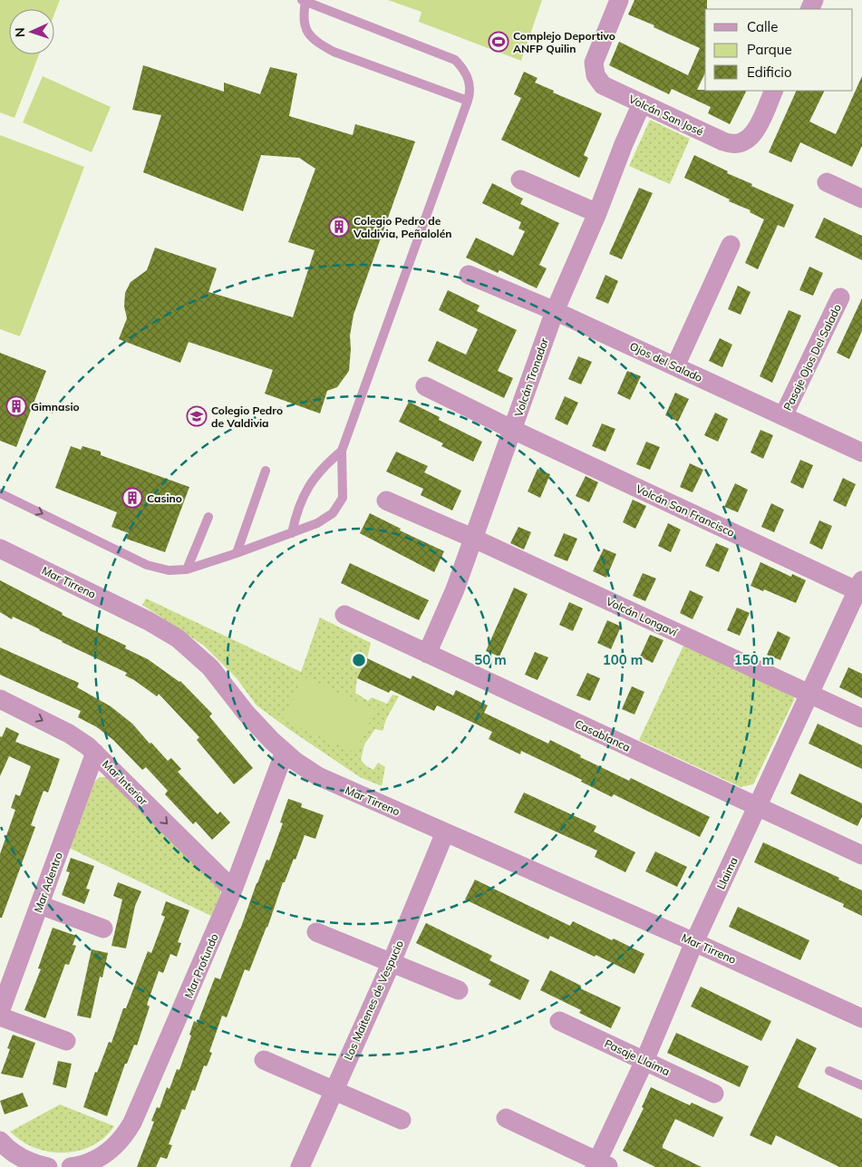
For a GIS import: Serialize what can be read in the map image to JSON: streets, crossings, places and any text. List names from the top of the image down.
{
  "streets": {
    "street": [
      "Volcán San José",
      "Pasaje Ojos Del Salado",
      "Ojos del Salado",
      "Volcán Tronador",
      "Volcán San Francisco",
      "Mar Tirreno",
      "Volcán Longaví",
      "Casablanca",
      "Mar Interior",
      "Llaima",
      "Mar Adentro",
      "Mar Profundo",
      "Los Maitenes de Vespucio",
      "Pasaje Llaima"
    ]
  },
  "crossings": [
    ["Volcán San José", "Volcán Tronador"],
    ["Pasaje Ojos Del Salado", "Ojos del Salado"],
    ["Ojos del Salado", "Volcán Tronador"],
    ["Volcán Tronador", "Volcán San Francisco"],
    ["Volcán Tronador", "Volcán Longaví"],
    ["Volcán Tronador", "Casablanca"],
    ["Volcán San Francisco", "Llaima"],
    ["Mar Tirreno", "Llaima"],
    ["Mar Tirreno", "Mar Profundo"],
    ["Mar Tirreno", "Los Maitenes de Vespucio"],
    ["Volcán Longaví", "Llaima"],
    ["Casablanca", "Llaima"],
    ["Mar Interior", "Mar Adentro"],
    ["Mar Interior", "Mar Profundo"],
    ["Llaima", "Pasaje Llaima"]
  ],
  "one_way": ["Mar Interior"],
  "places": {
    "sports": ["Complejo Deportivo ANFP Quilin"],
    "building": ["Colegio Pedro de Valdivia, Peñalolén", "Gimnasio", "Casino"],
    "school or university": ["Colegio Pedro de Valdivia"]
  },
  "legend": ["Calle", "Parque", "Edificio"],
  "north": "left",
  "rings": ["50 m", "100 m", "150 m"]
}
